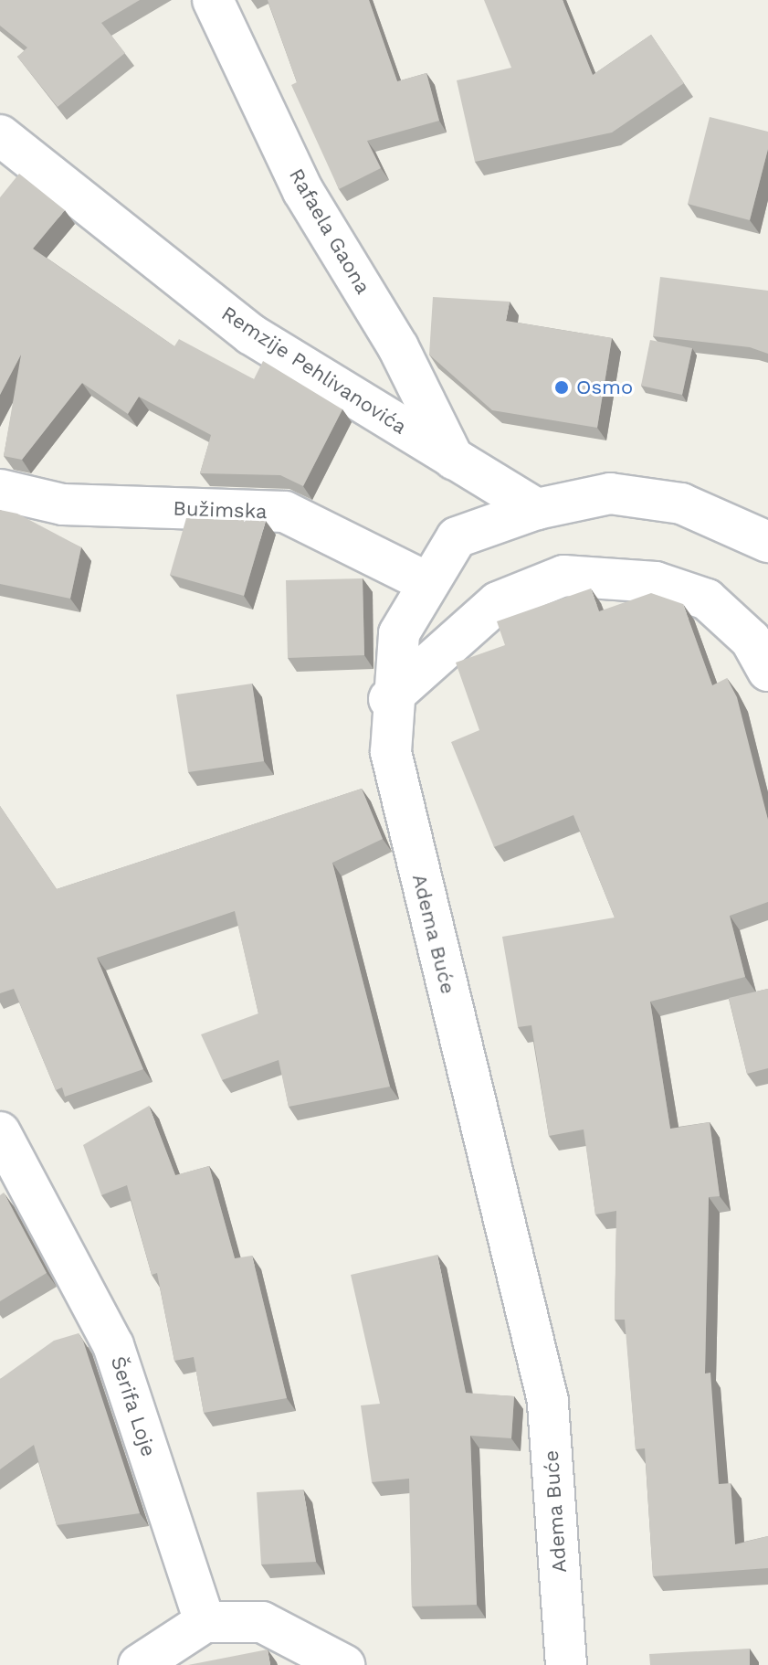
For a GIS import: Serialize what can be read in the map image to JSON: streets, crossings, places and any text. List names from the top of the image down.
{
  "streets": {
    "street": [
      "Rafaela Gaona",
      "Remzije Pehlivanovića",
      "Bužimska",
      "Adema Buće",
      "Šerifa Loje"
    ]
  },
  "crossings": [
    ["Rafaela Gaona", "Remzije Pehlivanovića"],
    ["Remzije Pehlivanovića", "Adema Buće"],
    ["Bužimska", "Adema Buće"]
  ],
  "places": ["Osmo"]
}
